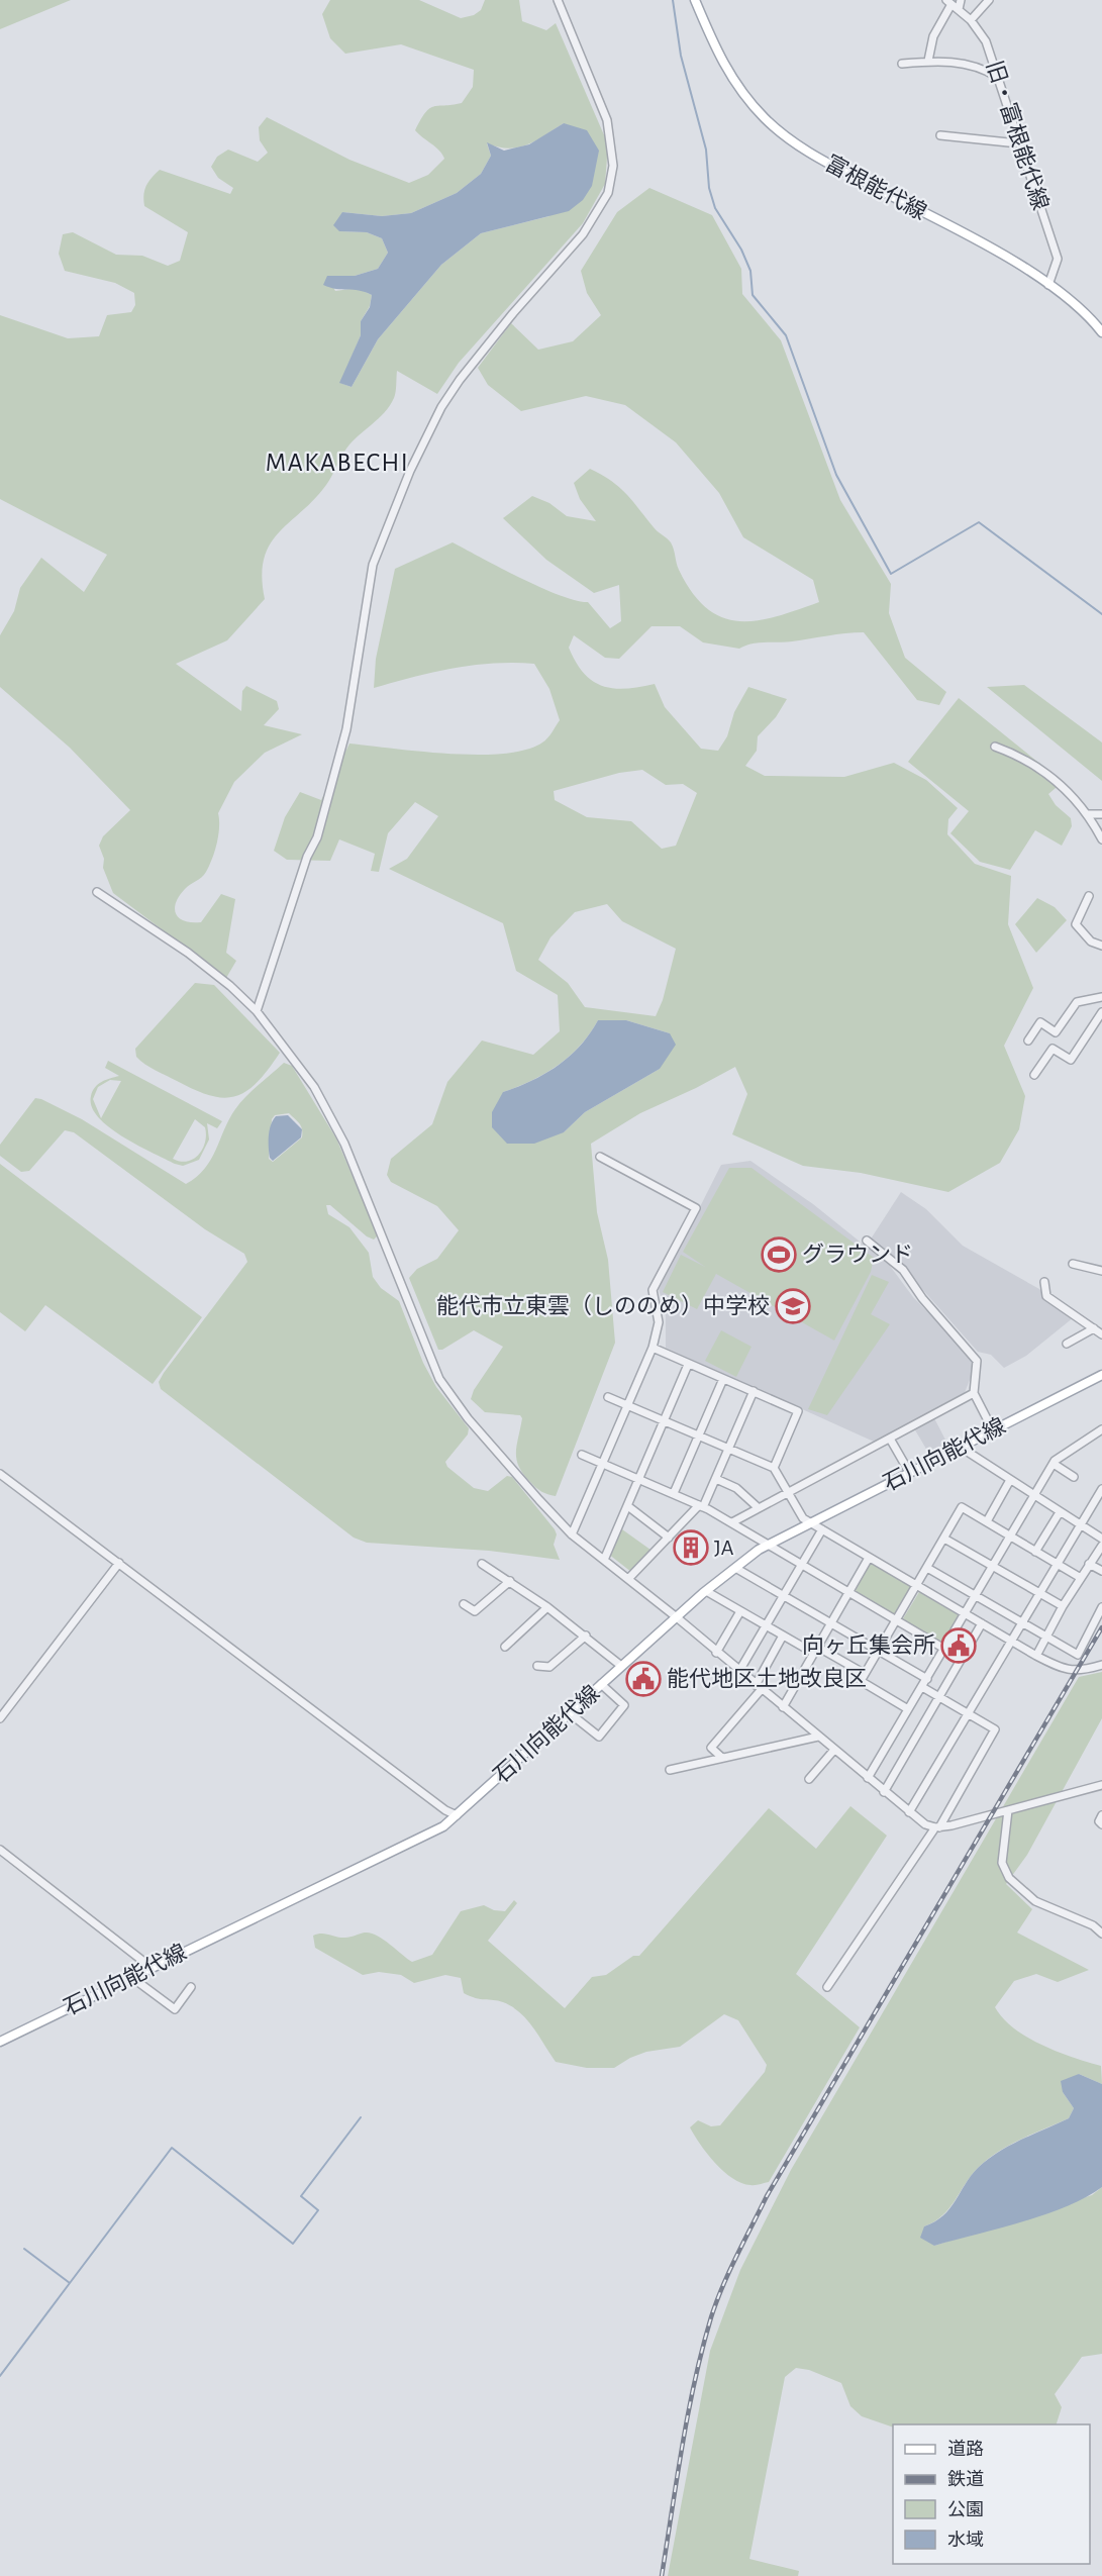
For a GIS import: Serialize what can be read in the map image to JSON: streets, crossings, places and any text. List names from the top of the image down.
{
  "streets": {
    "main road": ["富根能代線", "石川向能代線"],
    "street": ["旧・富根能代線"]
  },
  "crossings": [
    ["旧・富根能代線", "富根能代線"]
  ],
  "districts": ["MAKABECHI"],
  "places": {
    "sports": ["グラウンド"],
    "school or university": ["能代市立東雲（しののめ）中学校"],
    "building": ["JA"],
    "public building": ["向ヶ丘集会所", "能代地区土地改良区"]
  },
  "legend": [
    "道路",
    "鉄道",
    "公園",
    "水域"
  ]
}
